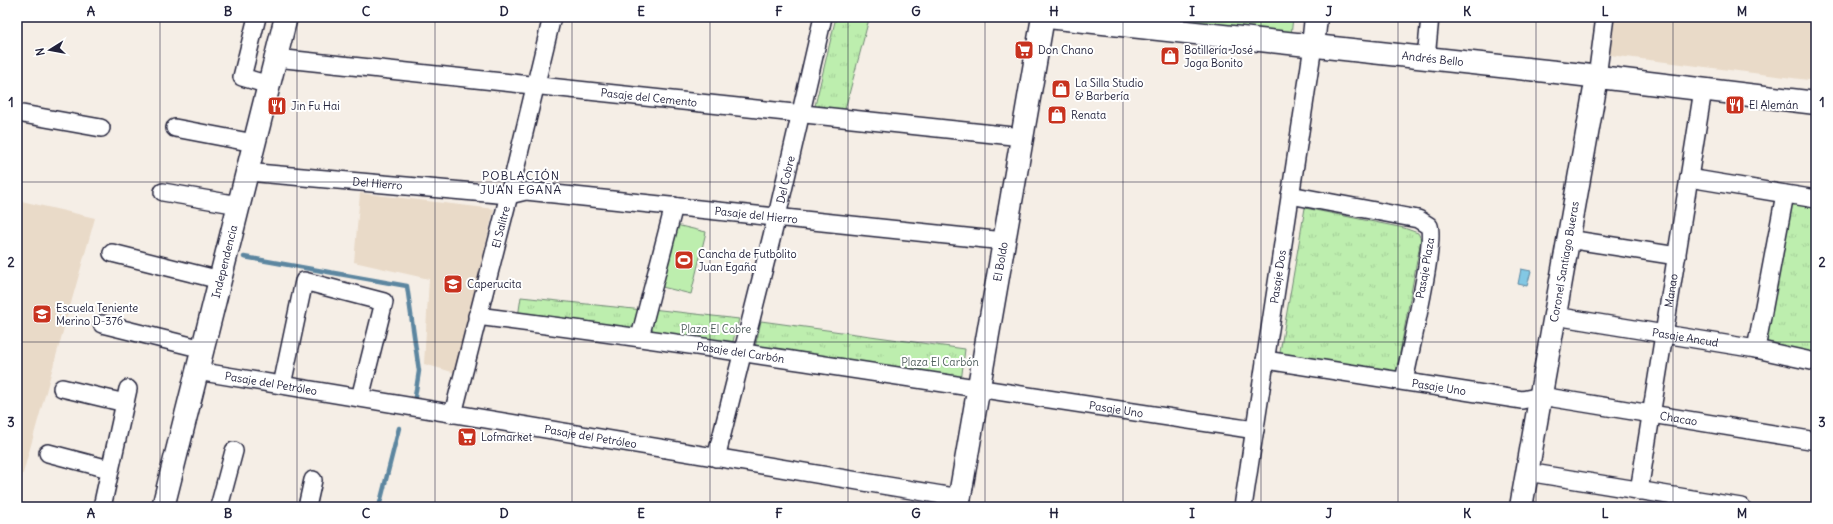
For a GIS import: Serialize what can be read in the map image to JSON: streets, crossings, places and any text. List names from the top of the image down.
{
  "streets": {
    "street": [
      "Andrés Bello",
      "Pasaje del Cemento",
      "Del Cobre",
      "Del Hierro",
      "Pasaje del Hierro",
      "El Salitre",
      "Independencia",
      "El Boldo",
      "Coronel Santiago Bueras",
      "Pasaje Plaza",
      "Pasaje Dos",
      "Manao",
      "Pasaje Ancud",
      "Pasaje del Carbón",
      "Pasaje del Petróleo",
      "Pasaje Uno",
      "Chacao"
    ]
  },
  "crossings": [
    ["Andrés Bello", "Coronel Santiago Bueras"],
    ["Andrés Bello", "Pasaje Dos"],
    ["Andrés Bello", "Manao"],
    ["Pasaje del Cemento", "Del Cobre"],
    ["Pasaje del Cemento", "El Salitre"],
    ["Pasaje del Cemento", "Independencia"],
    ["Pasaje del Cemento", "El Boldo"],
    ["Del Cobre", "Pasaje del Hierro"],
    ["Del Cobre", "Pasaje del Carbón"],
    ["Del Cobre", "Pasaje del Petróleo"],
    ["Del Hierro", "Pasaje del Hierro"],
    ["Del Hierro", "El Salitre"],
    ["Del Hierro", "Independencia"],
    ["Pasaje del Hierro", "El Salitre"],
    ["Pasaje del Hierro", "El Boldo"],
    ["El Salitre", "Pasaje del Carbón"],
    ["El Salitre", "Pasaje del Petróleo"],
    ["Independencia", "Pasaje del Petróleo"],
    ["El Boldo", "Pasaje del Carbón"],
    ["El Boldo", "Pasaje del Petróleo"],
    ["El Boldo", "Pasaje Uno"],
    ["Coronel Santiago Bueras", "Pasaje Ancud"],
    ["Coronel Santiago Bueras", "Pasaje Uno"],
    ["Coronel Santiago Bueras", "Chacao"],
    ["Pasaje Plaza", "Pasaje Dos"],
    ["Pasaje Plaza", "Pasaje Uno"],
    ["Pasaje Dos", "Pasaje Uno"],
    ["Manao", "Pasaje Ancud"],
    ["Manao", "Chacao"],
    ["Pasaje del Carbón", "Pasaje Uno"],
    ["Pasaje Uno", "Chacao"]
  ],
  "districts": ["POBLACIÓN JUAN EGAÑA"],
  "parks": ["Plaza El Cobre", "Plaza El Carbón"],
  "places": {
    "supermarket": ["Don Chano", "Lofmarket"],
    "shop": ["Botillería José Joga Bonito", "La Silla Studio & Barbería", "Renata"],
    "restaurant": ["El Alemán", "Jin Fu Hai"],
    "sports": ["Cancha de Futbolito Juan Egaña"],
    "school or university": ["Caperucita", "Escuela Teniente Merino D-376"]
  },
  "north": "left",
  "grid": {
    "columns": [
      "A",
      "B",
      "C",
      "D",
      "E",
      "F",
      "G",
      "H",
      "I",
      "J",
      "K",
      "L",
      "M"
    ],
    "rows": ["1", "2", "3"]
  }
}
